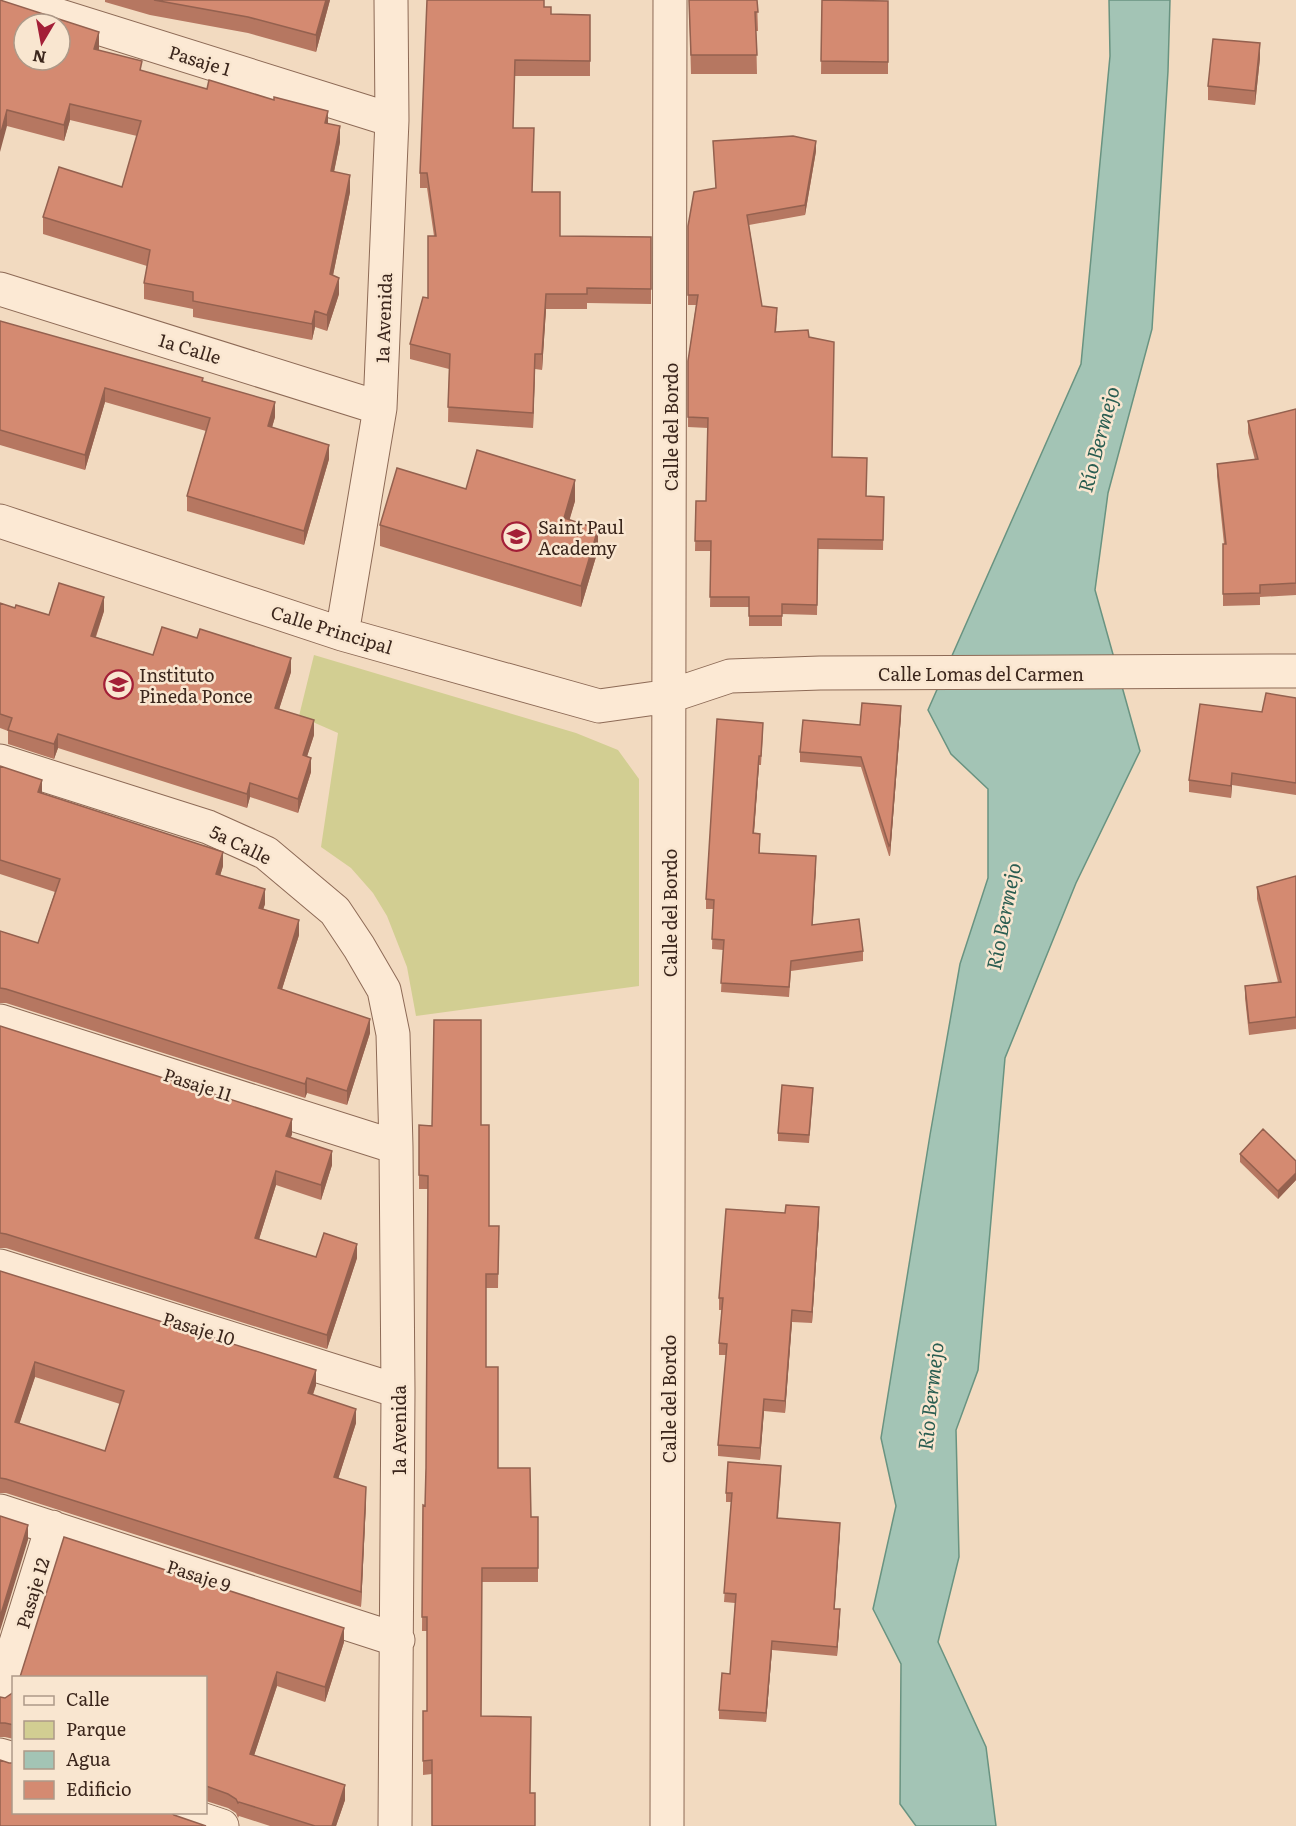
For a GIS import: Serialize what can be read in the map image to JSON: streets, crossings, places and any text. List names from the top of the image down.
{
  "streets": {
    "street": [
      "Pasaje 1",
      "1a Avenida",
      "1a Calle",
      "Calle del Bordo",
      "Calle Principal",
      "Calle Lomas del Carmen",
      "5a Calle",
      "Pasaje 11",
      "Pasaje 10",
      "Pasaje 9",
      "Pasaje 12"
    ]
  },
  "crossings": [
    ["Pasaje 1", "1a Avenida"],
    ["1a Avenida", "1a Calle"],
    ["1a Avenida", "Calle Principal"],
    ["1a Avenida", "5a Calle"],
    ["1a Avenida", "Pasaje 11"],
    ["1a Avenida", "Pasaje 10"],
    ["1a Avenida", "Pasaje 9"],
    ["Calle del Bordo", "Calle Principal"],
    ["Calle del Bordo", "Calle Lomas del Carmen"],
    ["Calle Principal", "Calle Lomas del Carmen"],
    ["Pasaje 9", "Pasaje 12"]
  ],
  "water": ["Río Bermejo"],
  "places": {
    "school or university": ["Saint Paul Academy", "Instituto Pineda Ponce"]
  },
  "legend": [
    "Calle",
    "Parque",
    "Agua",
    "Edificio"
  ],
  "north": "bottom"
}
